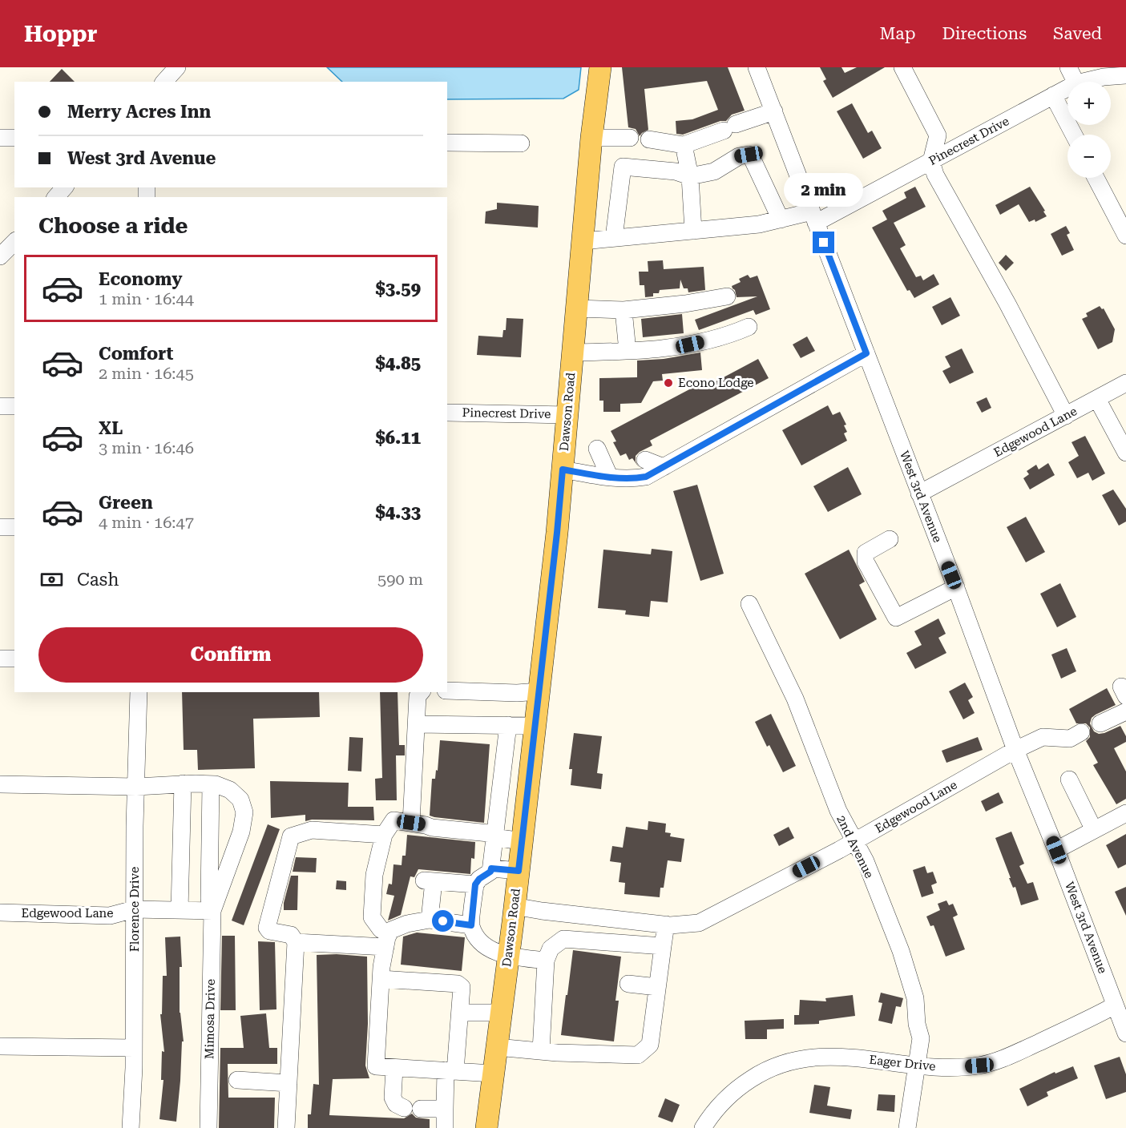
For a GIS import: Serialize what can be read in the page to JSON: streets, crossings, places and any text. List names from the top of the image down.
{
  "streets": {
    "main road": ["Dawson Road"],
    "street": [
      "Pinecrest Drive",
      "Edgewood Lane",
      "West 3rd Avenue",
      "2nd Avenue",
      "Florence Drive",
      "Mimosa Drive",
      "Eager Drive"
    ]
  },
  "crossings": [
    ["Pinecrest Drive", "Dawson Road"],
    ["Pinecrest Drive", "West 3rd Avenue"],
    ["Dawson Road", "Edgewood Lane"],
    ["Edgewood Lane", "West 3rd Avenue"],
    ["Edgewood Lane", "2nd Avenue"],
    ["Edgewood Lane", "Florence Drive"],
    ["West 3rd Avenue", "Eager Drive"],
    ["2nd Avenue", "Eager Drive"],
    ["Florence Drive", "Mimosa Drive"]
  ],
  "places": ["Econo Lodge"],
  "page": {
    "header": "Hoppr",
    "nav": ["Map", "Directions", "Saved"],
    "map_buttons": ["+", "−"],
    "banner": ["Merry Acres Inn", "West 3rd Avenue"],
    "bubble": "2 min",
    "heading": "Choose a ride",
    "list": [
      {
        "name": "Economy",
        "note": "1 min · 16:44",
        "value": "$3.59"
      },
      {
        "name": "Comfort",
        "note": "2 min · 16:45",
        "value": "$4.85"
      },
      {
        "name": "XL",
        "note": "3 min · 16:46",
        "value": "$6.11"
      },
      {
        "name": "Green",
        "note": "4 min · 16:47",
        "value": "$4.33"
      }
    ],
    "pay": ["Cash", "590 m"],
    "buttons": "Confirm"
  }
}
